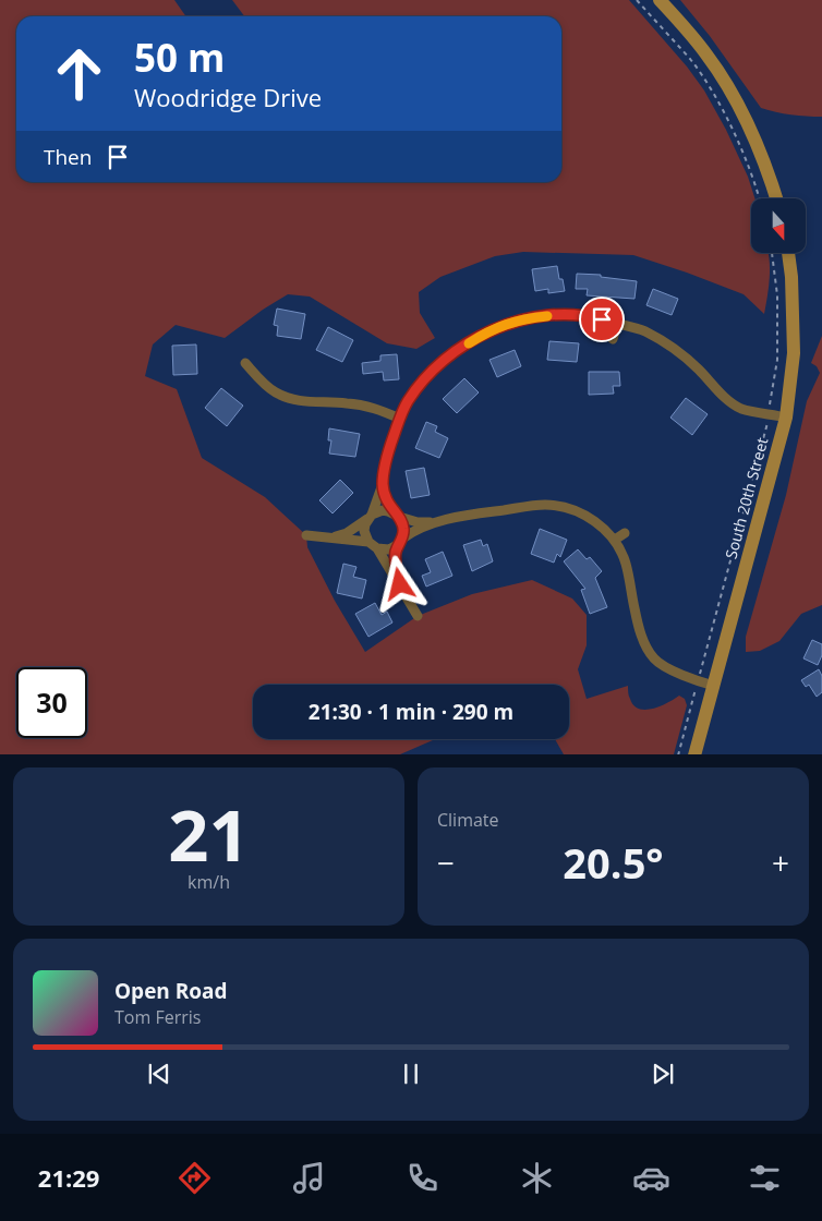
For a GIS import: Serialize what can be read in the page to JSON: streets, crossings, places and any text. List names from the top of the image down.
{
  "streets": {
    "main road": ["South 20th Street"]
  },
  "north": "bottom",
  "page": {
    "turn": ["50 m", "Woodridge Drive"],
    "then": "Then",
    "limit": "30",
    "trip": "21:30 · 1 min · 290 m",
    "tile": [
      ["21", "km/h"],
      "Climate"
    ],
    "heat": ["−", "20.5°", "+"],
    "song": ["Open Road", "Tom Ferris"],
    "tabs": "21:29"
  }
}
